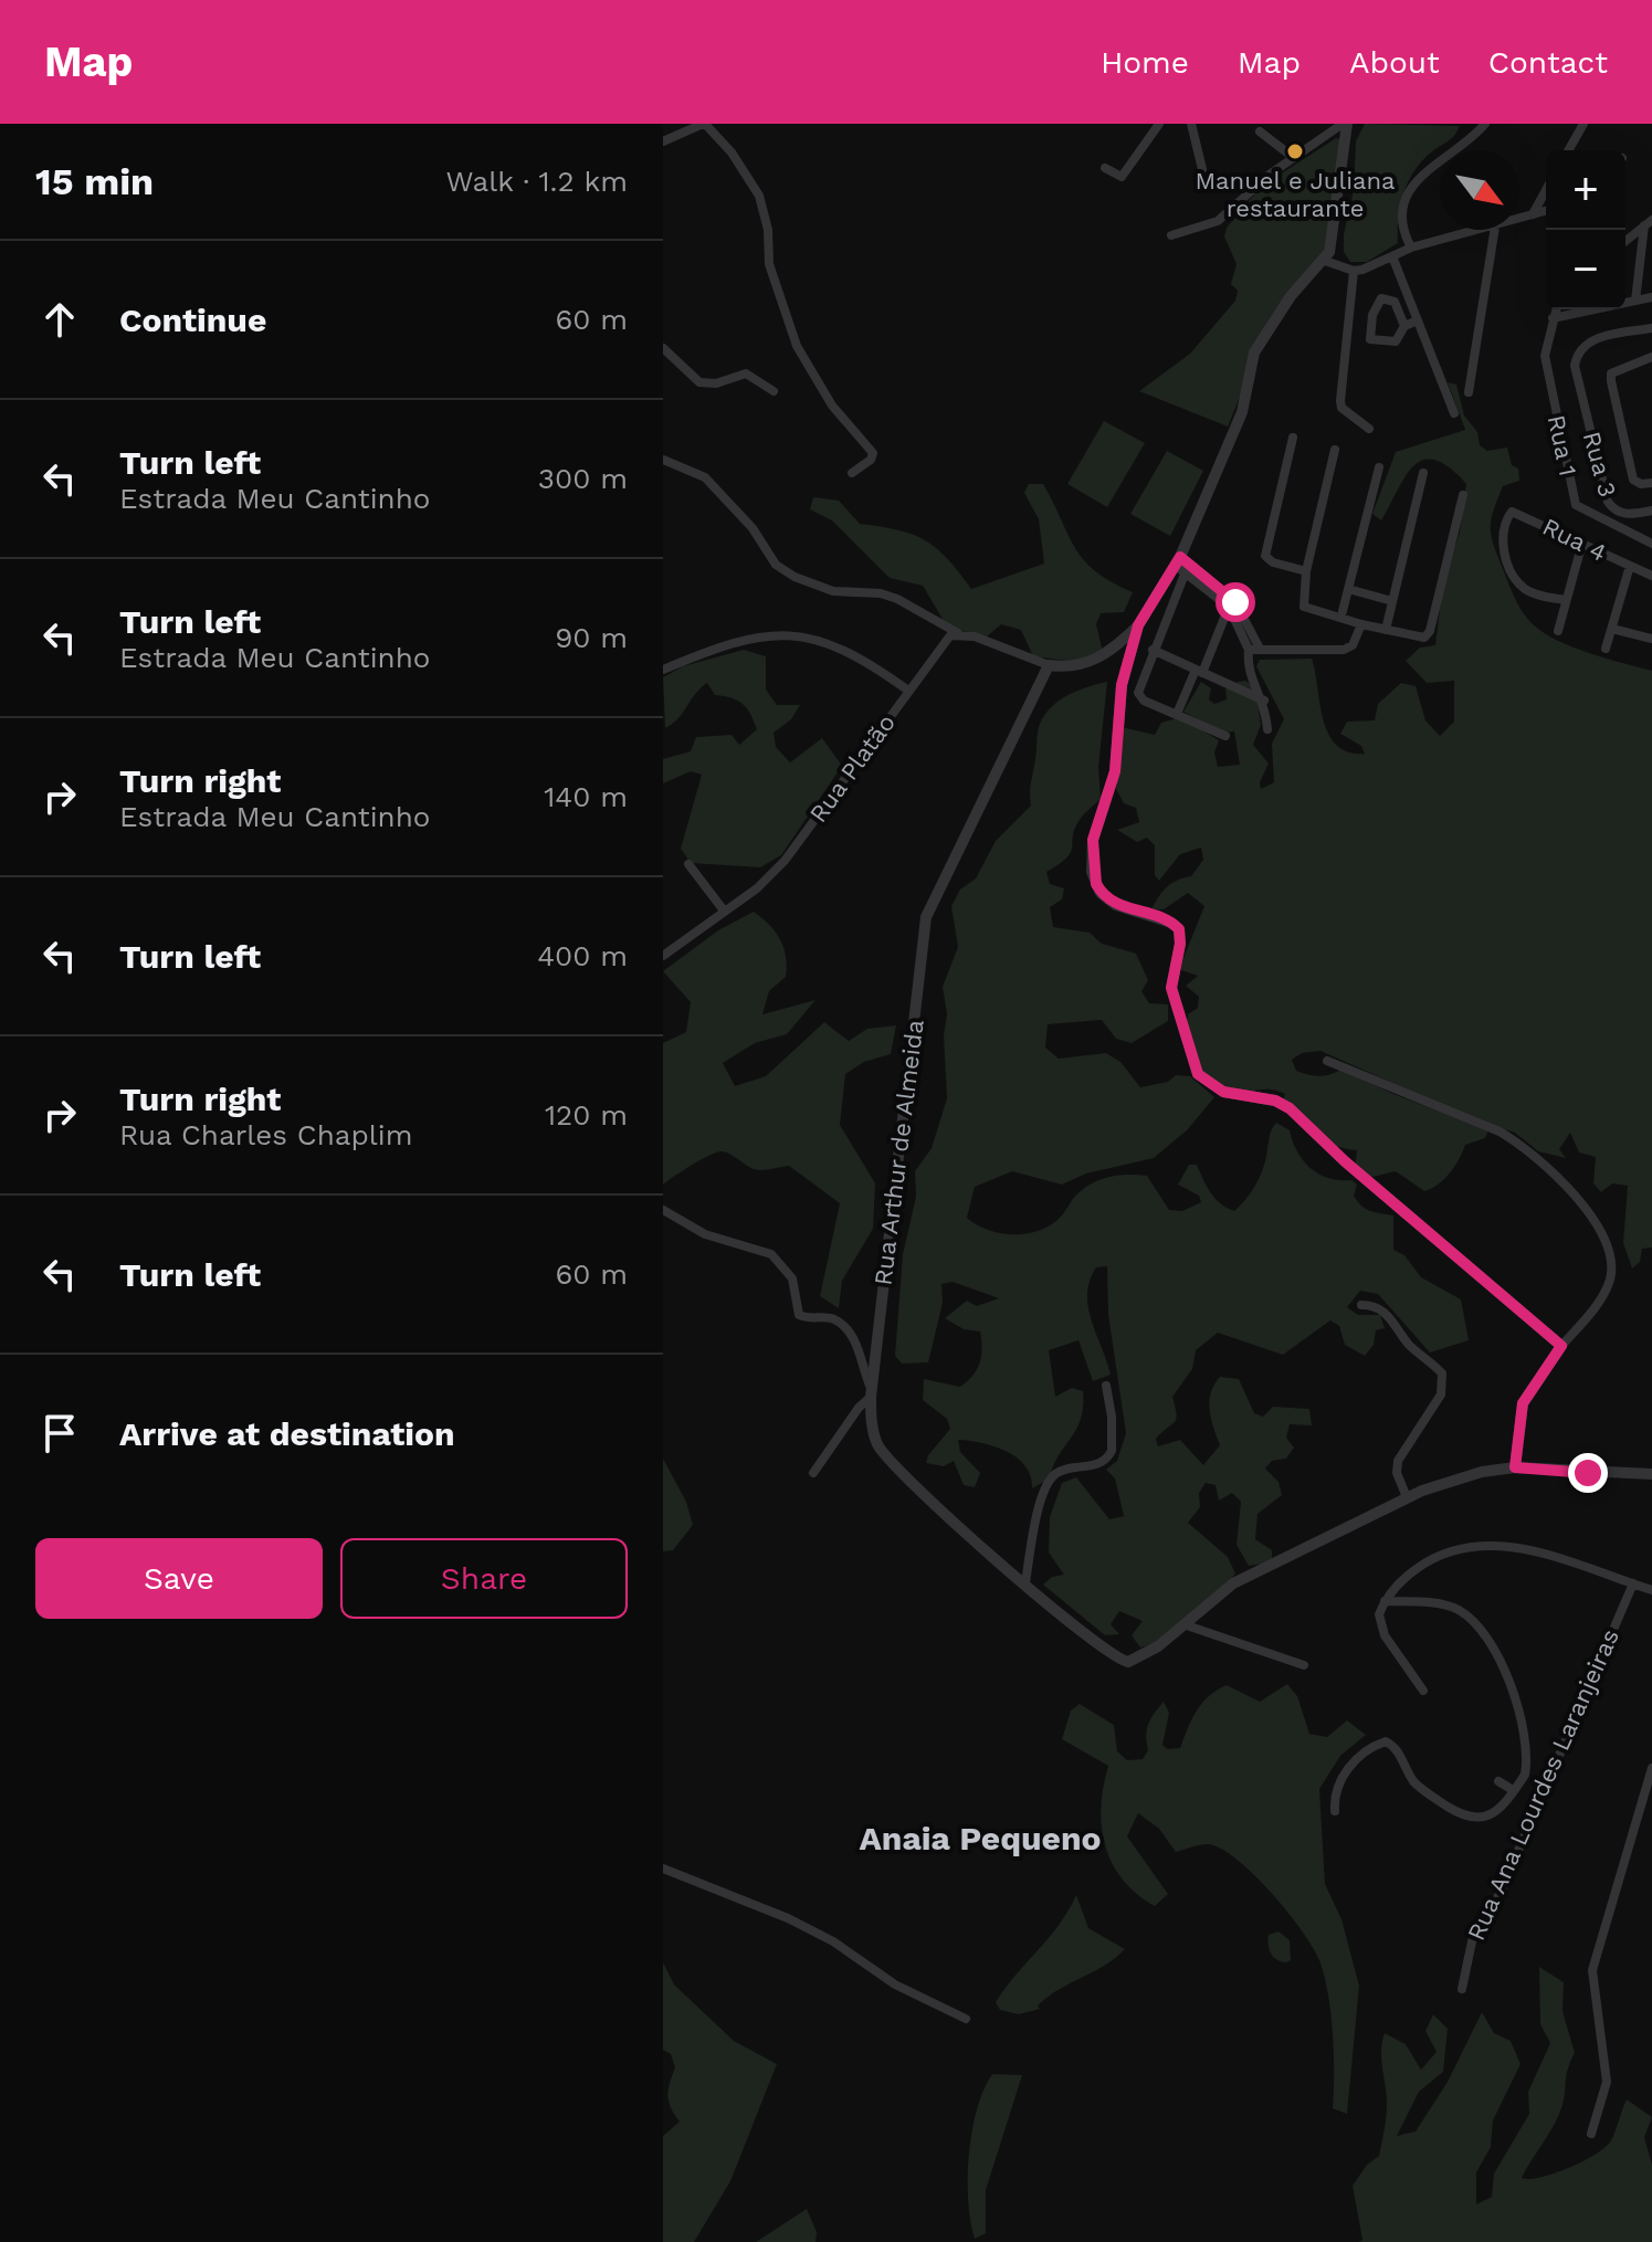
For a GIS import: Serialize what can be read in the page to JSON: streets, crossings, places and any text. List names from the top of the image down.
{
  "streets": {
    "street": [
      "Rua 1",
      "Rua 3",
      "Rua 4",
      "Rua Platão",
      "Rua Arthur de Almeida",
      "Rua Ana Lourdes Laranjeiras"
    ]
  },
  "districts": ["Anaia Pequeno"],
  "places": ["Manuel e Juliana restaurante"],
  "north": "bottom right",
  "page": {
    "header": "Map",
    "nav": [
      "Home",
      "Map",
      "About",
      "Contact"
    ],
    "heading": ["15 min", "Walk · 1.2 km"],
    "map_buttons": ["+", "−"],
    "list": [
      ["Continue", "60 m"],
      ["Turn left", "Estrada Meu Cantinho", "300 m"],
      ["Turn left", "Estrada Meu Cantinho", "90 m"],
      ["Turn right", "Estrada Meu Cantinho", "140 m"],
      ["Turn left", "400 m"],
      ["Turn right", "Rua Charles Chaplim", "120 m"],
      ["Turn left", "60 m"],
      "Arrive at destination"
    ],
    "buttons": ["Save", "Share"]
  }
}
